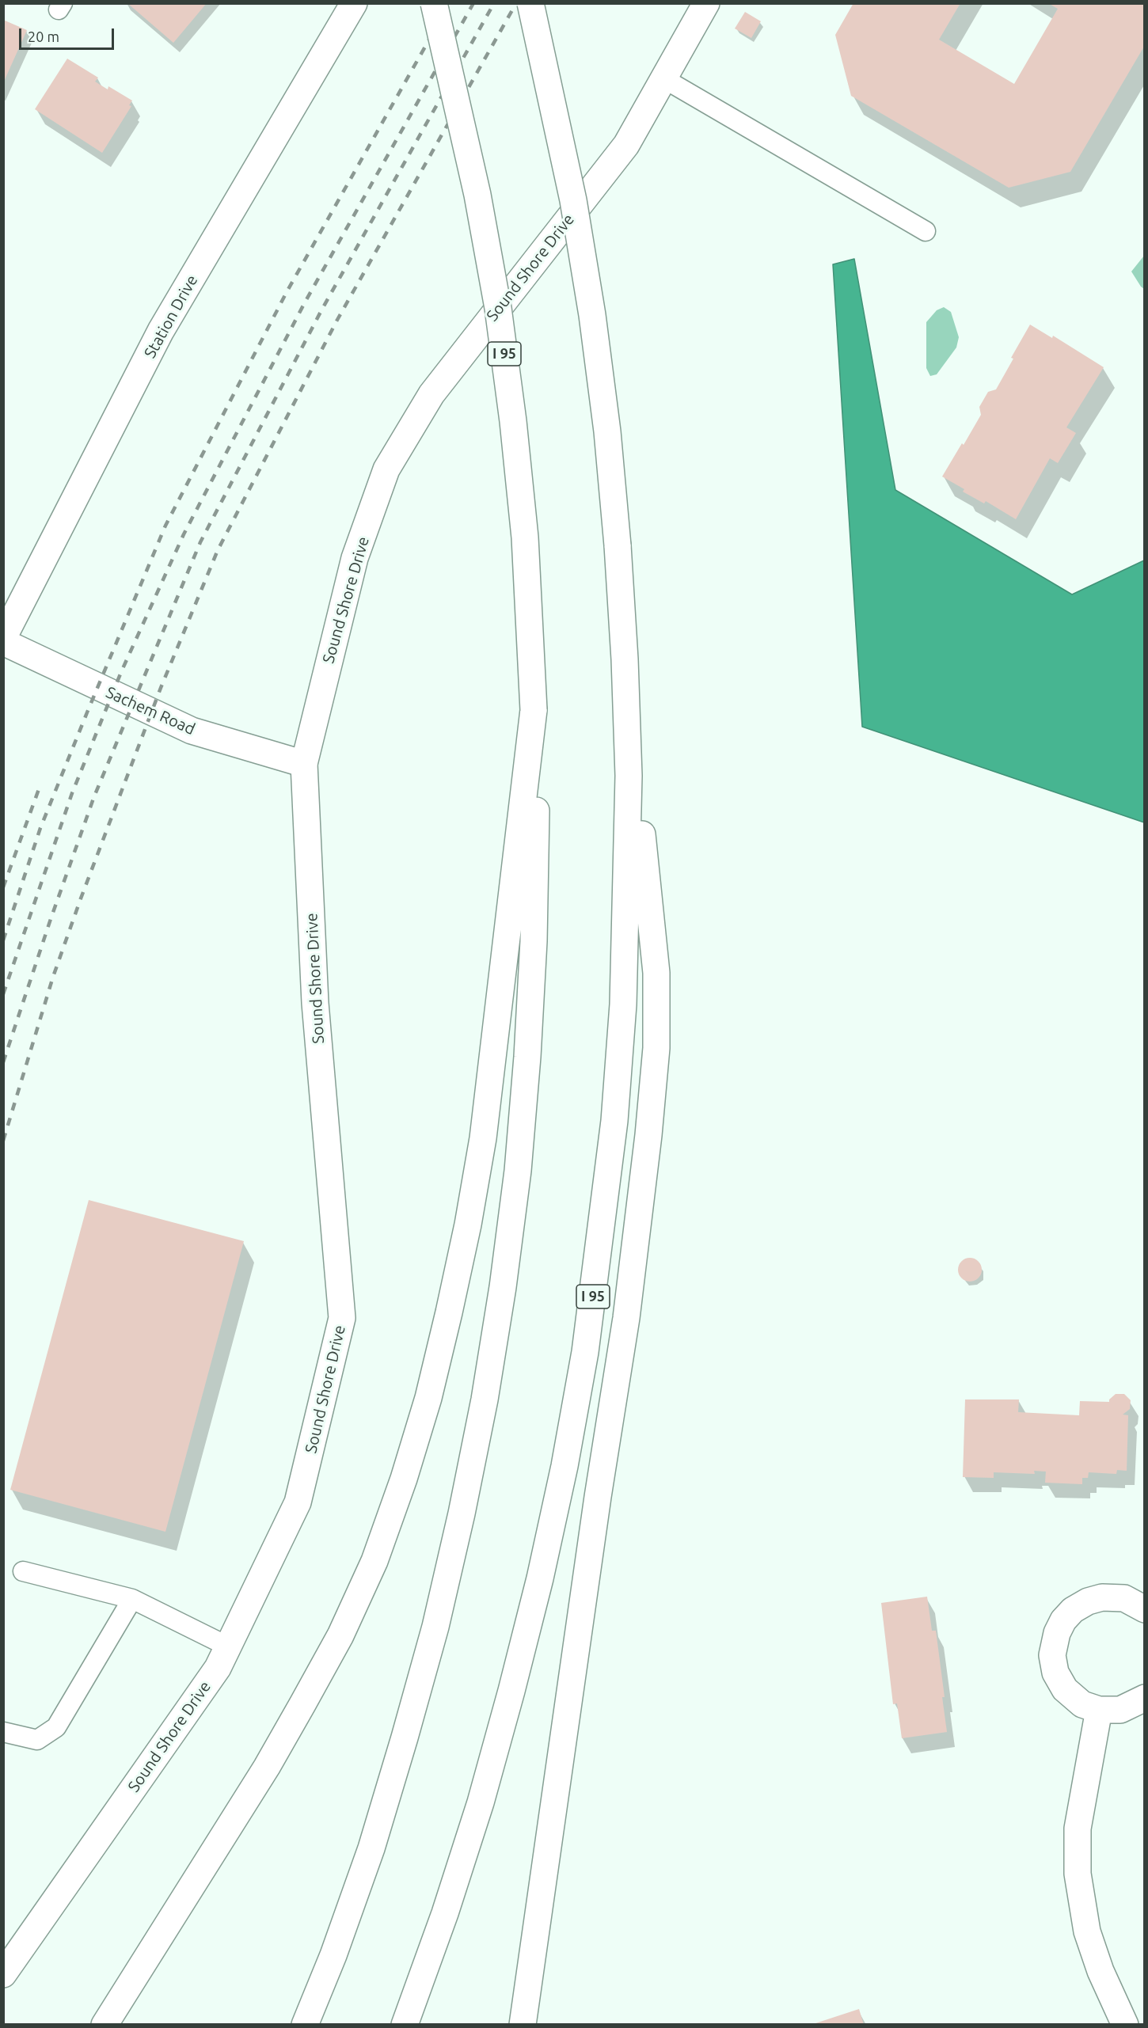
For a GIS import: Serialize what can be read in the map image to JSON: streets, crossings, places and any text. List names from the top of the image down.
{
  "streets": {
    "main road": [
      "Sound Shore Drive",
      "Station Drive",
      "I 95",
      "Sachem Road"
    ]
  },
  "crossings": [
    ["Sound Shore Drive", "Sachem Road"]
  ],
  "scale_bar": "20 m"
}
